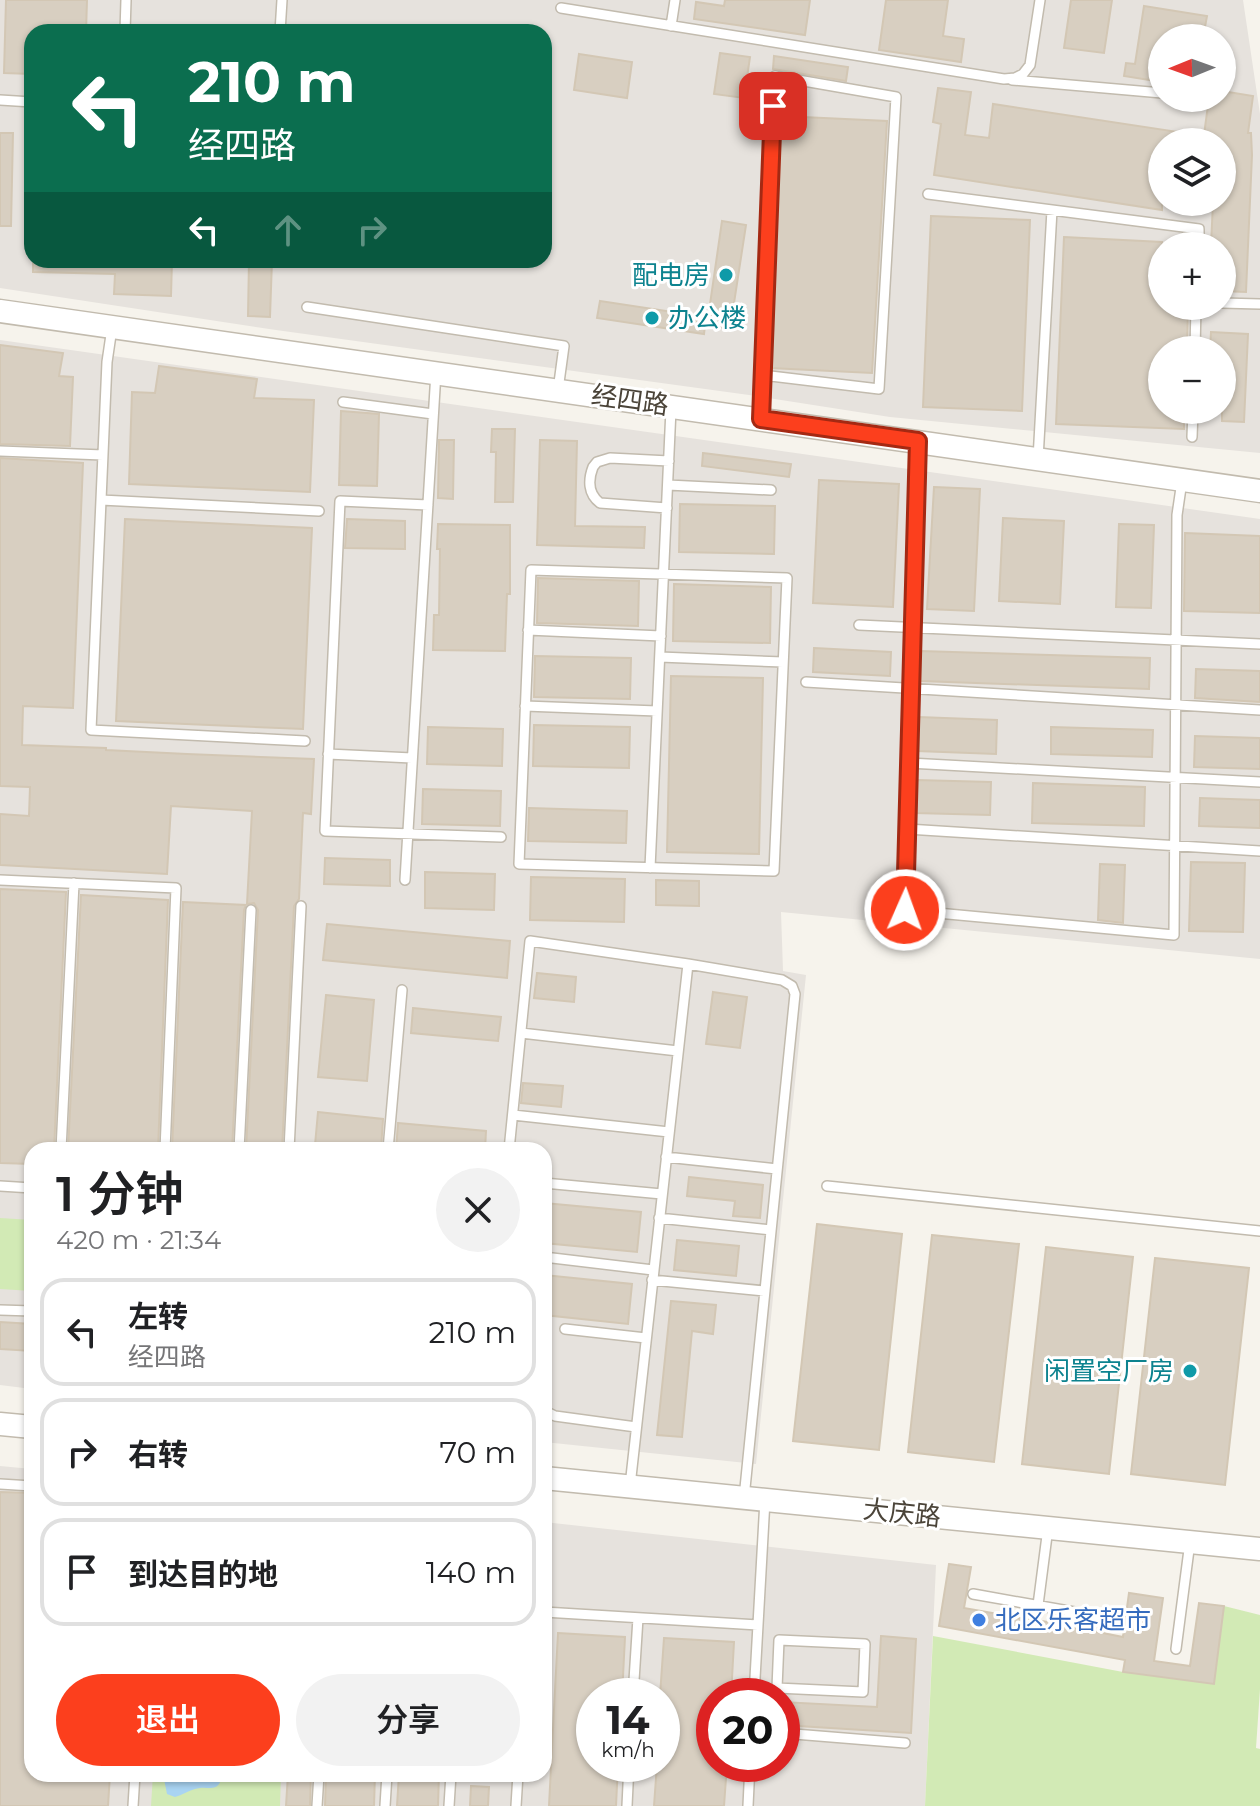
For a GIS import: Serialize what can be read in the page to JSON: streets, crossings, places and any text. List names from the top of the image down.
{
  "streets": {
    "street": ["经四路", "大庆路"]
  },
  "places": [
    "配电房",
    "办公楼",
    "闲置空厂房",
    "北区乐客超市"
  ],
  "north": "left",
  "page": {
    "map_buttons": ["+", "−"],
    "turn": ["210 m", "经四路"],
    "heading": ["1 分钟", "420 m · 21:34"],
    "list": [
      {
        "name": "左转",
        "note": "经四路",
        "value": "210 m"
      },
      {
        "name": "右转",
        "value": "70 m"
      },
      {
        "name": "到达目的地",
        "value": "140 m"
      }
    ],
    "buttons": ["退出", "分享"],
    "speed": "14 km/h",
    "limit": "20"
  }
}
